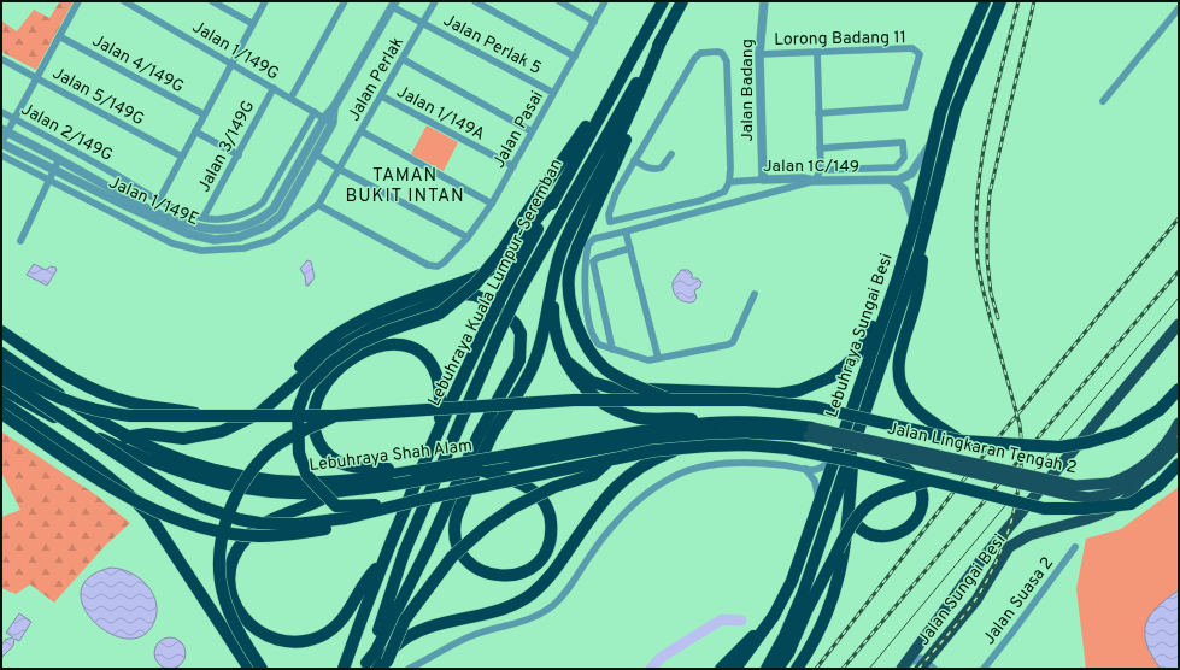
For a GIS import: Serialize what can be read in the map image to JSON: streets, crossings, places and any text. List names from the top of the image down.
{
  "streets": {
    "highway": [
      "Lebuhraya Kuala Lumpur–Seremban",
      "Lebuhraya Sungai Besi",
      "Jalan Lingkaran Tengah 2",
      "Lebuhraya Shah Alam",
      "Jalan Sungai Besi"
    ],
    "street": [
      "Lorong Badang 11",
      "Jalan Perlak 5",
      "Jalan 1/149G",
      "Jalan 4/149G",
      "Jalan Perlak",
      "Jalan Badang",
      "Jalan 5/149G",
      "Jalan 1/149A",
      "Jalan Pasai",
      "Jalan 2/149G",
      "Jalan 3/149G",
      "Jalan 1C/149",
      "Jalan 1/149E",
      "Jalan Suasa 2"
    ]
  },
  "crossings": [
    ["Lorong Badang 11", "Jalan Badang"],
    ["Jalan Perlak 5", "Jalan Perlak"],
    ["Jalan Perlak 5", "Jalan Pasai"],
    ["Jalan Perlak 5", "Jalan 1/149E"],
    ["Jalan 1/149G", "Jalan 2/149G"],
    ["Jalan 1/149G", "Jalan 3/149G"],
    ["Jalan 1/149G", "Jalan 1/149E"],
    ["Jalan Perlak", "Jalan 1/149A"],
    ["Jalan Perlak", "Jalan Pasai"],
    ["Jalan Badang", "Jalan 1C/149"],
    ["Jalan 1/149A", "Jalan Pasai"],
    ["Jalan 2/149G", "Jalan 3/149G"],
    ["Jalan 1C/149", "Lebuhraya Sungai Besi"],
    ["Jalan Lingkaran Tengah 2", "Lebuhraya Shah Alam"],
    ["Jalan Lingkaran Tengah 2", "Jalan Sungai Besi"]
  ],
  "districts": ["TAMAN BUKIT INTAN"]
}
